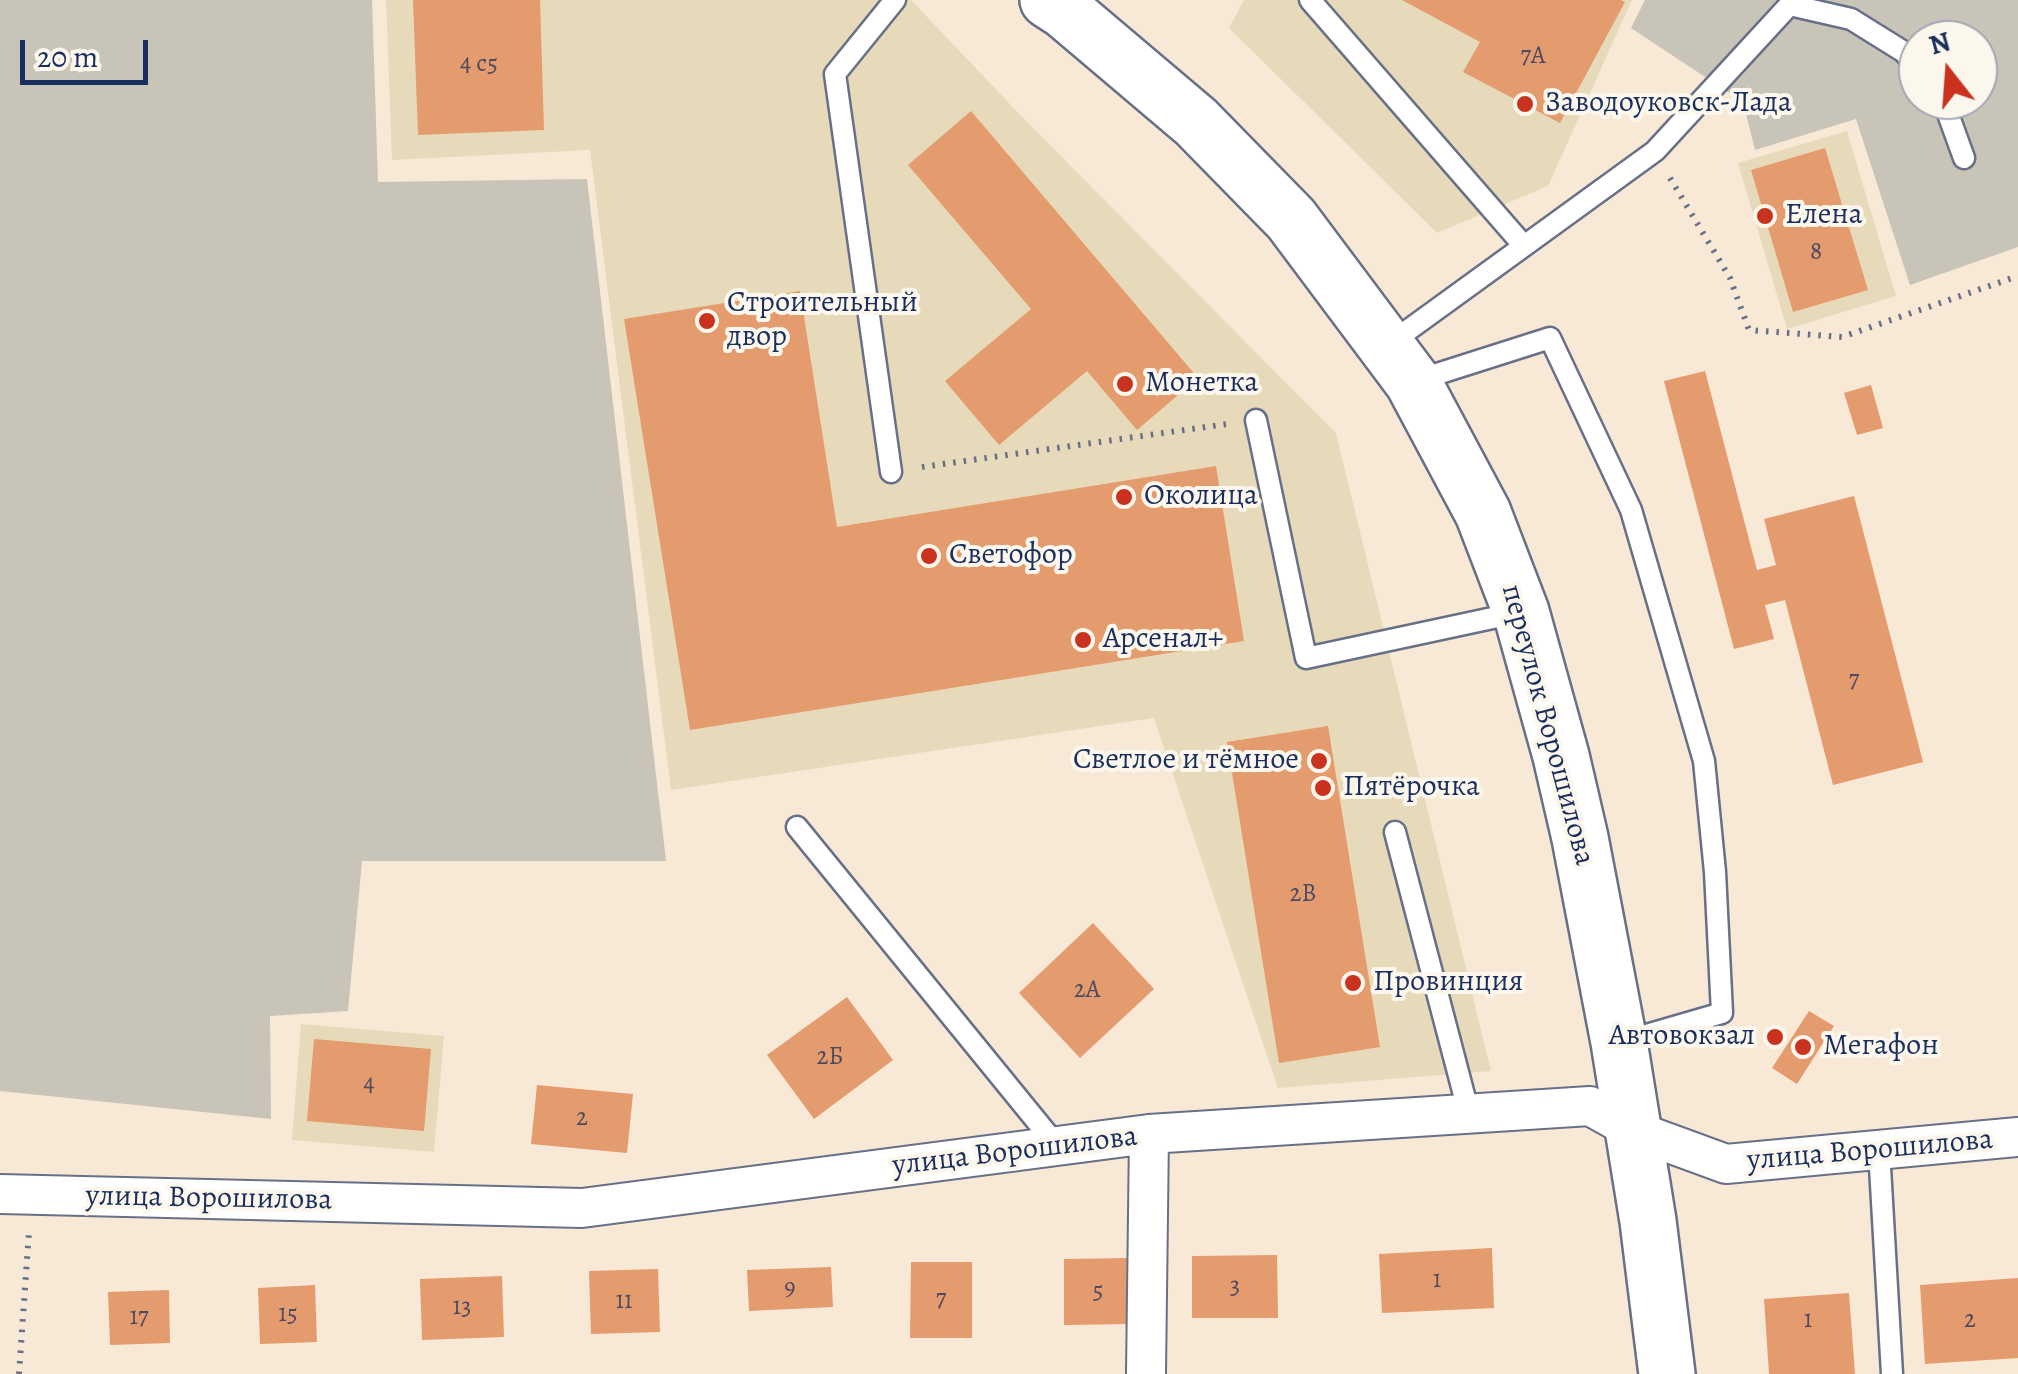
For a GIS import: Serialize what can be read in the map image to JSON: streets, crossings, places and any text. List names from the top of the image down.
{
  "streets": {
    "main road": ["переулок Ворошилова"],
    "street": ["улица Ворошилова"]
  },
  "crossings": [
    ["переулок Ворошилова", "улица Ворошилова"]
  ],
  "places": [
    "Заводоуковск-Лада",
    "Елена",
    "Строительный двор",
    "Монетка",
    "Околица",
    "Светофор",
    "Арсенал+",
    "Светлое и тёмное",
    "Пятёрочка",
    "Провинция",
    "Автовокзал",
    "Мегафон"
  ],
  "house_numbers": [
    "7А",
    "4 с5",
    "8",
    "7",
    "2В",
    "2А",
    "2Б",
    "4",
    "2",
    "1",
    "3",
    "9",
    "5",
    "7",
    "11",
    "13",
    "15",
    "17",
    "1",
    "2"
  ],
  "scale_bar": "20 m",
  "north": "top"
}
